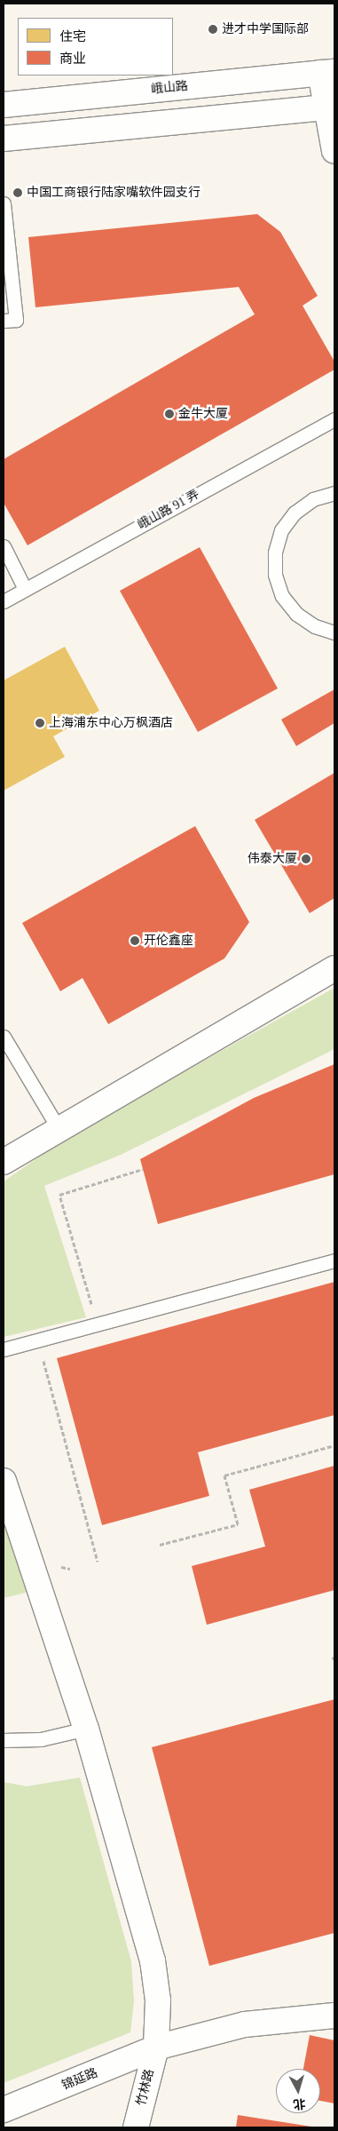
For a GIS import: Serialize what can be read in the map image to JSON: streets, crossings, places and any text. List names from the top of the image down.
{
  "streets": {
    "street": ["峨山路", "锦延路", "竹林路"],
    "lane": ["峨山路 91 弄"]
  },
  "crossings": [
    ["锦延路", "竹林路"]
  ],
  "places": [
    "进才中学国际部",
    "中国工商银行陆家嘴软件园支行",
    "金牛大厦",
    "上海浦东中心万枫酒店",
    "伟泰大厦",
    "开伦鑫座"
  ],
  "legend": ["住宅", "商业"],
  "north": "bottom"
}
